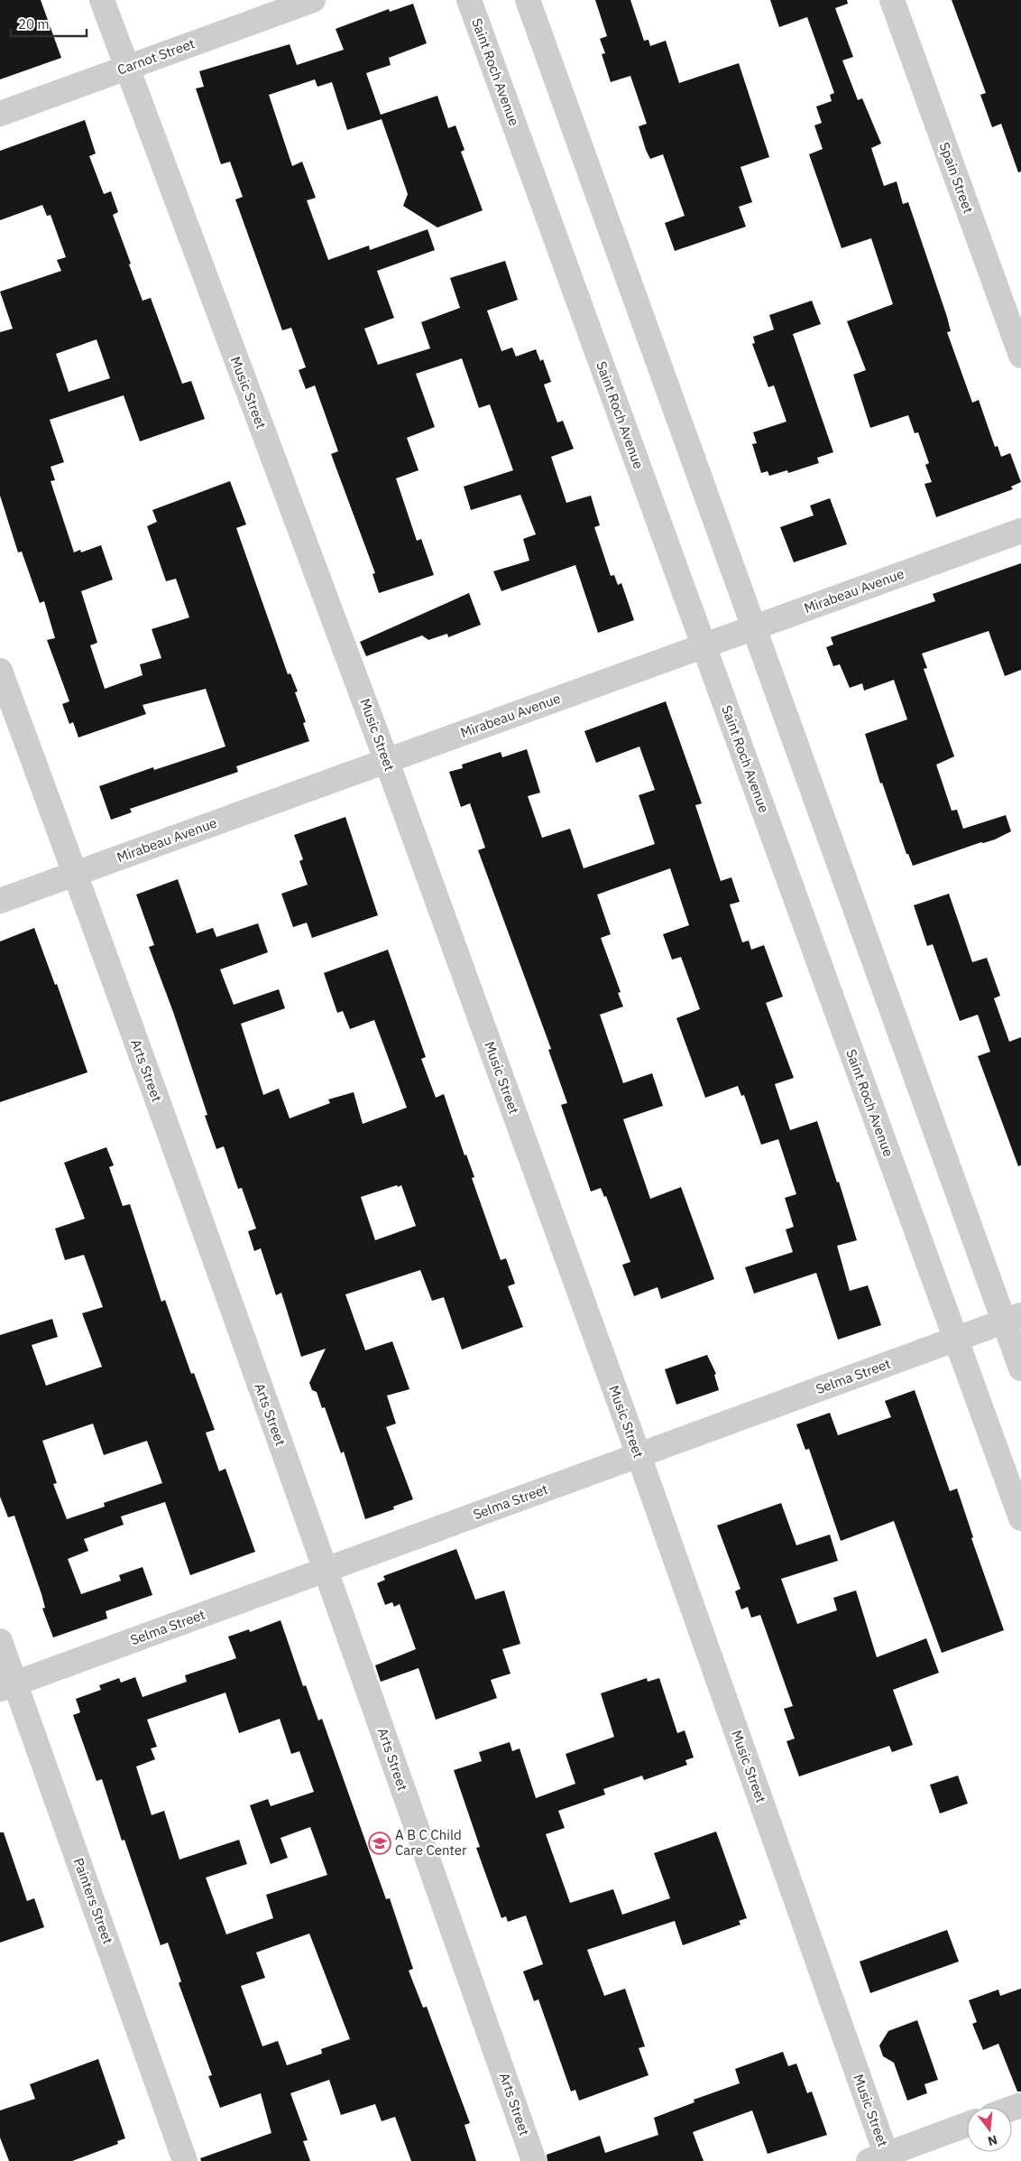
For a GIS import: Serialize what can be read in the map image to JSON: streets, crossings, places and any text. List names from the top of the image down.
{
  "streets": {
    "street": [
      "Carnot Street",
      "Saint Roch Avenue",
      "Spain Street",
      "Music Street",
      "Mirabeau Avenue",
      "Arts Street",
      "Selma Street",
      "Painters Street"
    ]
  },
  "crossings": [
    ["Carnot Street", "Music Street"],
    ["Saint Roch Avenue", "Mirabeau Avenue"],
    ["Saint Roch Avenue", "Selma Street"],
    ["Music Street", "Mirabeau Avenue"],
    ["Music Street", "Selma Street"],
    ["Mirabeau Avenue", "Arts Street"],
    ["Arts Street", "Selma Street"],
    ["Selma Street", "Painters Street"]
  ],
  "places": {
    "school or university": ["A B C Child Care Center"]
  },
  "scale_bar": "20 m",
  "north": "bottom"
}
